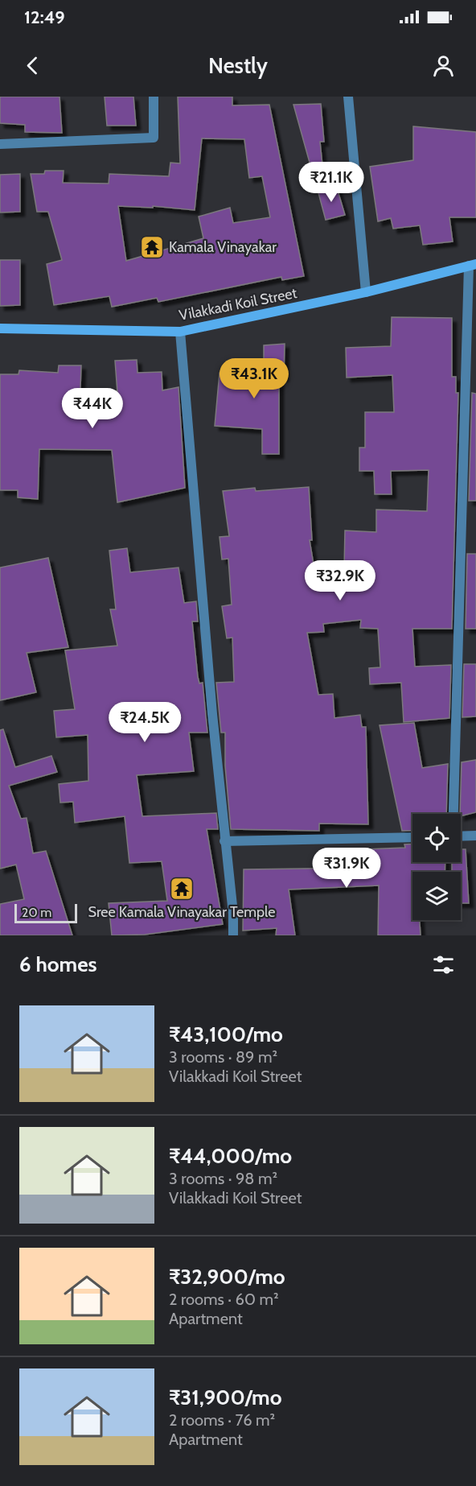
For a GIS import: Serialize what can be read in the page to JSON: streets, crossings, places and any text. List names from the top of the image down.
{
  "streets": {
    "street": ["Vilakkadi Koil Street"]
  },
  "places": {
    "temple": ["Kamala Vinayakar", "Sree Kamala Vinayakar Temple"]
  },
  "scale_bar": "20 m",
  "page": {
    "status": "12:49",
    "header": "Nestly",
    "price": [
      "₹21.1K",
      "₹43.1K",
      "₹44K",
      "₹32.9K",
      "₹24.5K",
      "₹31.9K"
    ],
    "scale": "20 m",
    "heading": "6 homes",
    "list": [
      {
        "name": "₹43,100/mo",
        "note": "3 rooms · 89 m² · Vilakkadi Koil Street"
      },
      {
        "name": "₹44,000/mo",
        "note": "3 rooms · 98 m² · Vilakkadi Koil Street"
      },
      {
        "name": "₹32,900/mo",
        "note": "2 rooms · 60 m² · Apartment"
      },
      {
        "name": "₹31,900/mo",
        "note": "2 rooms · 76 m² · Apartment"
      }
    ]
  }
}
